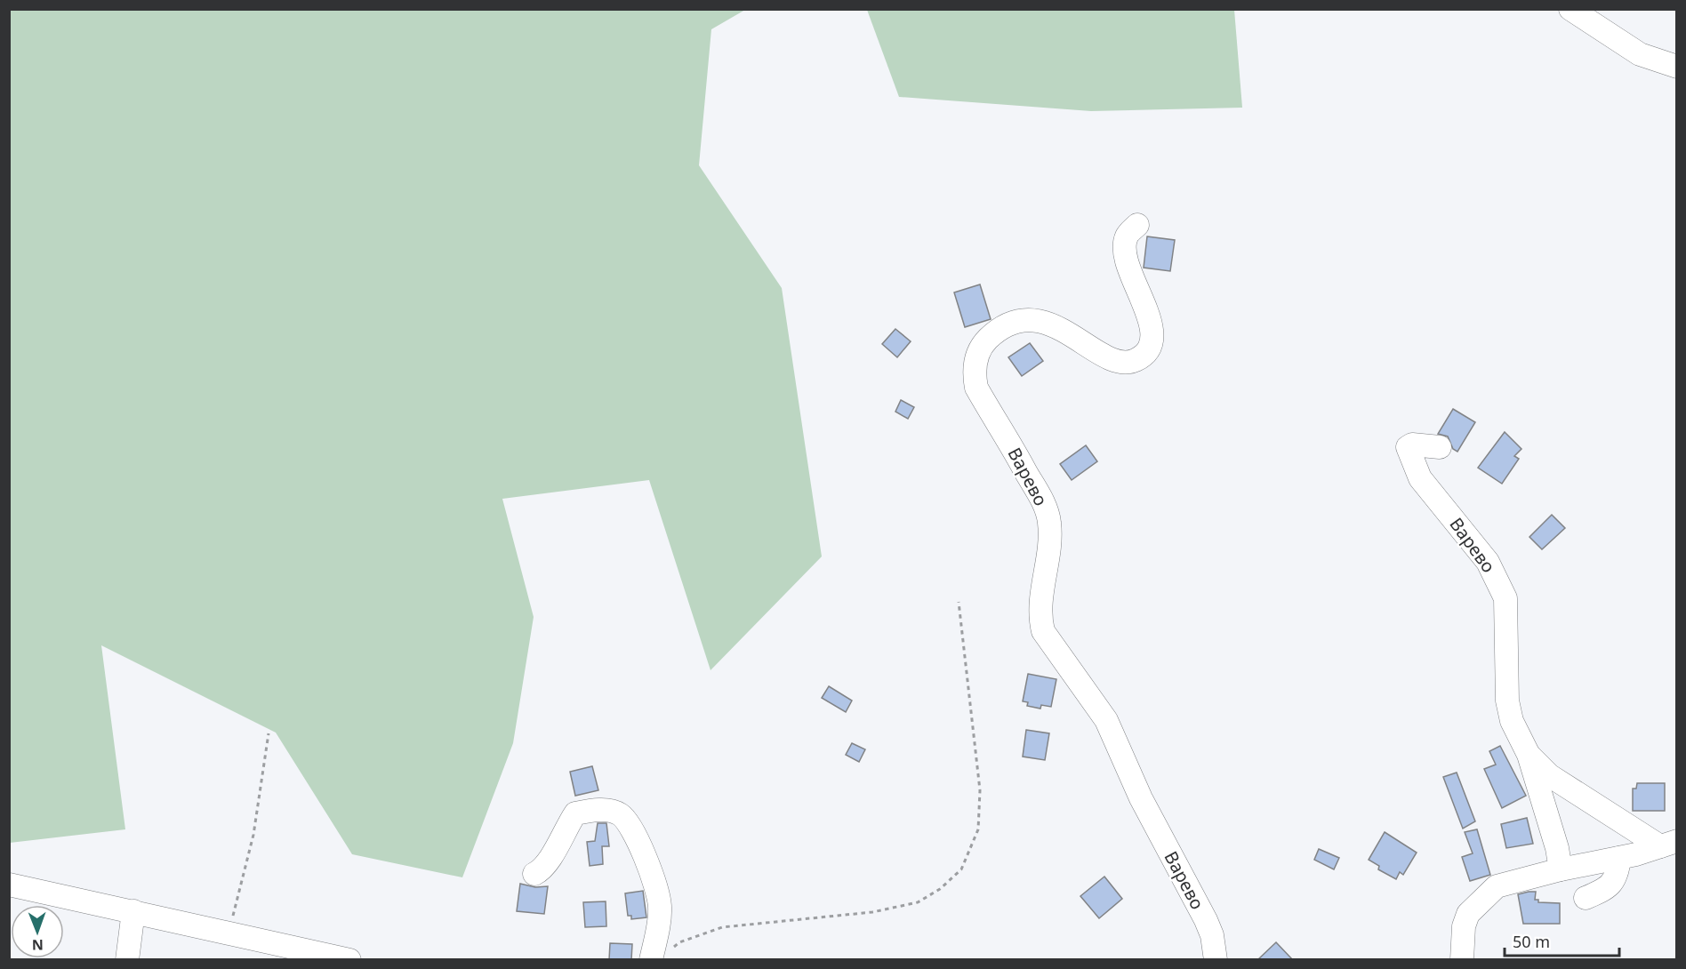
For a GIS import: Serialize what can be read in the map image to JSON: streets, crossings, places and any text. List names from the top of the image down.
{
  "streets": {
    "street": ["Варево"]
  },
  "scale_bar": "50 m",
  "north": "bottom"
}
